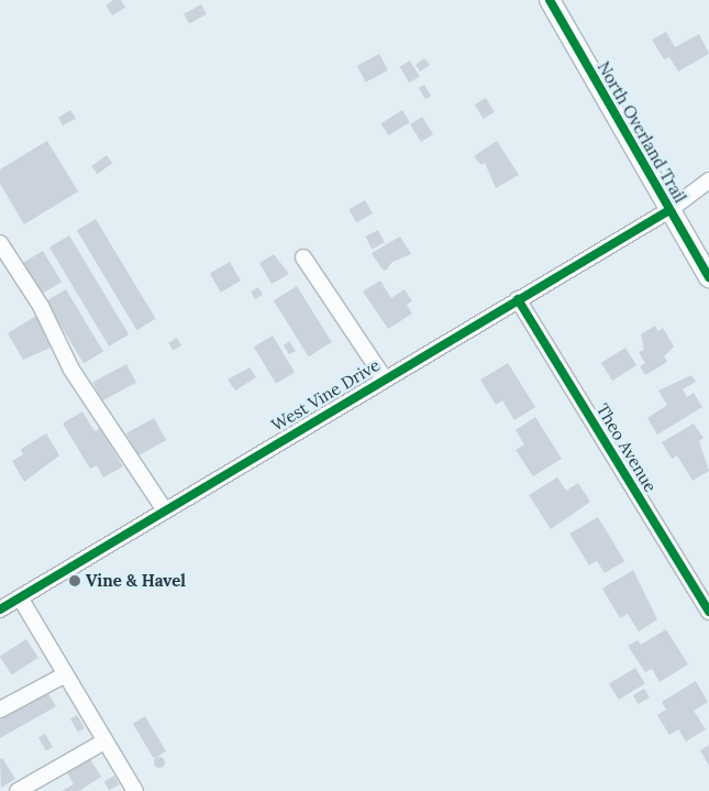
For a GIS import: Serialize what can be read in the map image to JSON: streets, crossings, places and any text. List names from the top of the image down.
{
  "streets": {
    "main road": ["North Overland Trail"],
    "street": ["West Vine Drive", "Theo Avenue"]
  },
  "crossings": [
    ["North Overland Trail", "West Vine Drive"],
    ["West Vine Drive", "Theo Avenue"]
  ],
  "places": ["Vine & Havel"]
}
